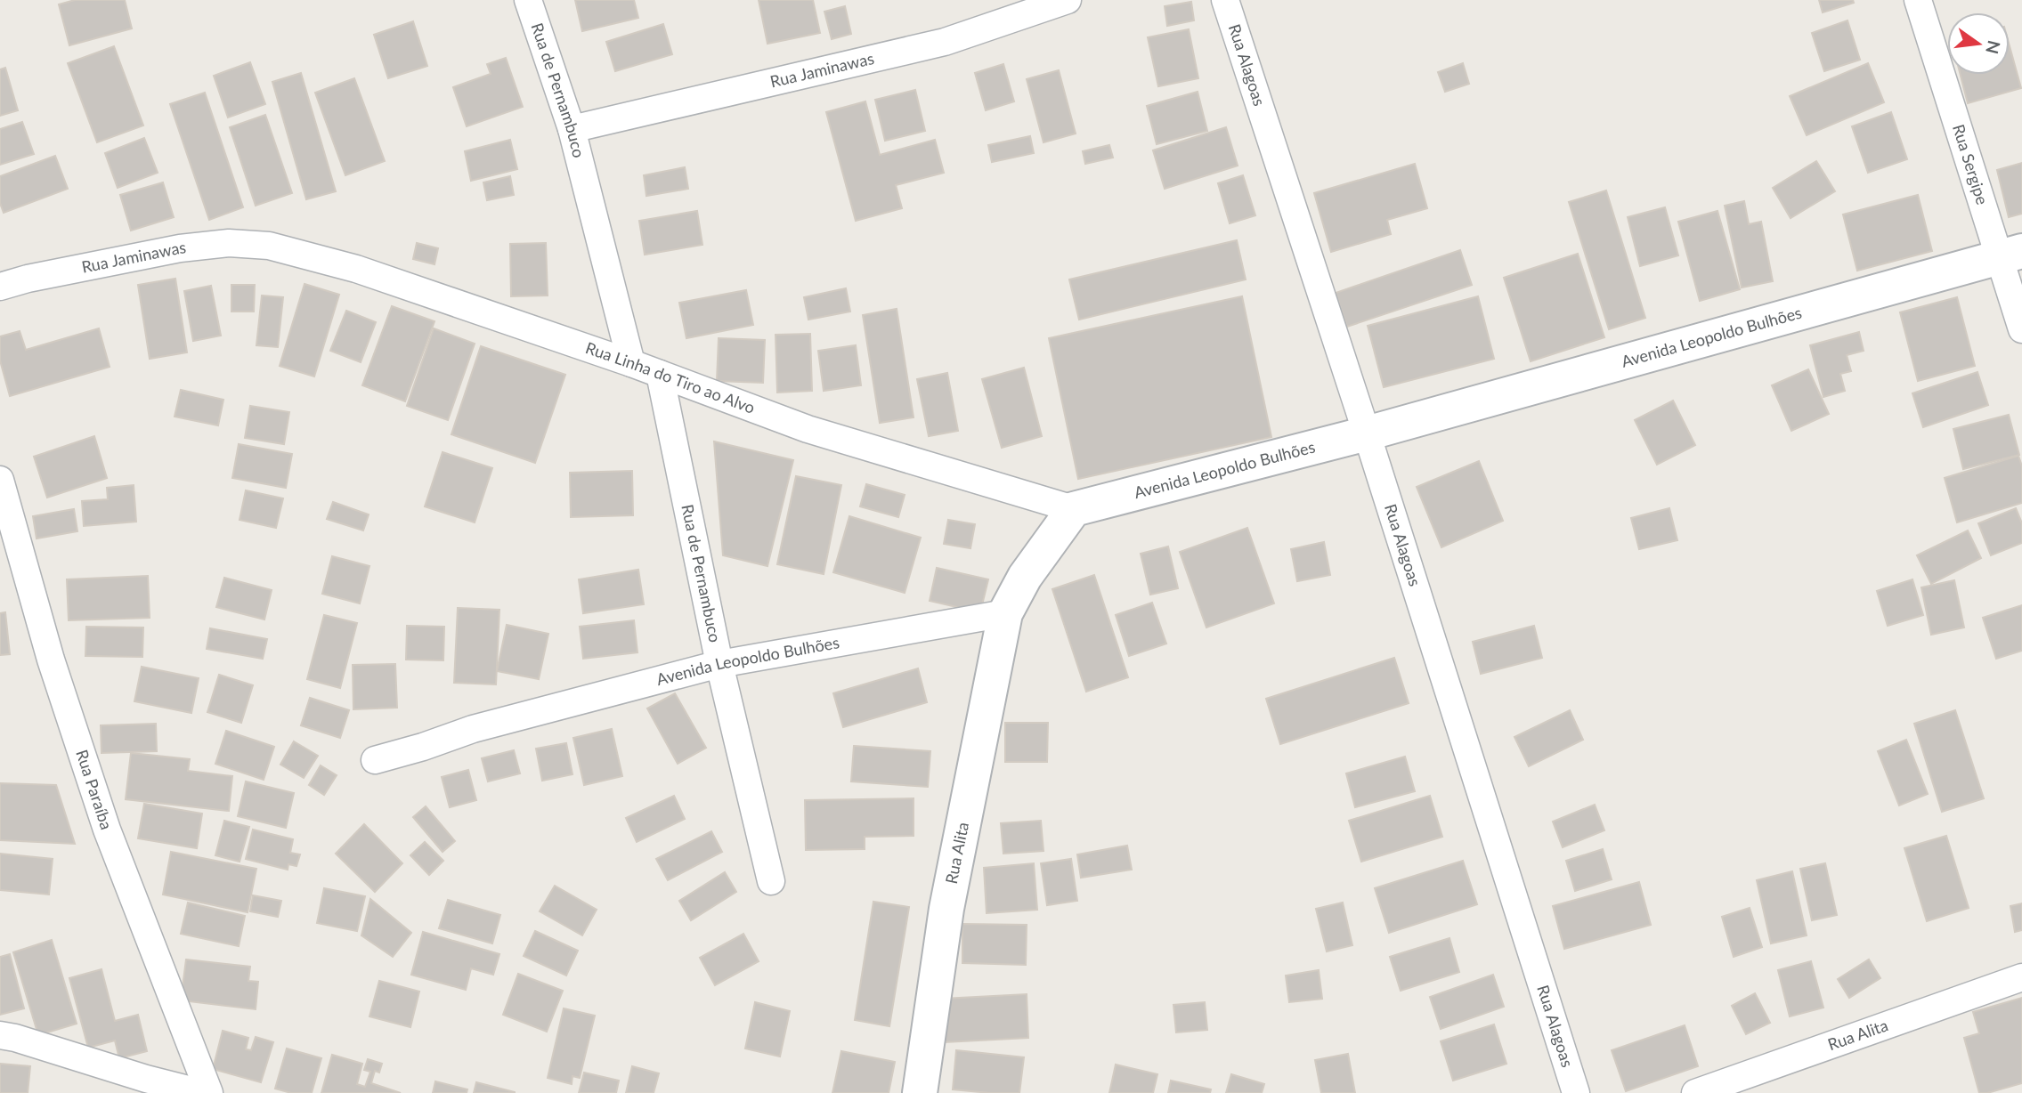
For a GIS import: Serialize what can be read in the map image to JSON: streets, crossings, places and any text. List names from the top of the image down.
{
  "streets": {
    "street": [
      "Rua Alagoas",
      "Rua Jaminawas",
      "Rua de Pernambuco",
      "Rua Sergipe",
      "Avenida Leopoldo Bulhões",
      "Rua Linha do Tiro ao Alvo",
      "Rua Paraíba",
      "Rua Alita"
    ]
  },
  "crossings": [
    ["Rua Alagoas", "Avenida Leopoldo Bulhões"],
    ["Rua Jaminawas", "Rua de Pernambuco"],
    ["Rua Jaminawas", "Rua Linha do Tiro ao Alvo"],
    ["Rua de Pernambuco", "Avenida Leopoldo Bulhões"],
    ["Rua de Pernambuco", "Rua Linha do Tiro ao Alvo"],
    ["Rua Sergipe", "Avenida Leopoldo Bulhões"],
    ["Avenida Leopoldo Bulhões", "Rua Linha do Tiro ao Alvo"],
    ["Avenida Leopoldo Bulhões", "Rua Alita"]
  ],
  "north": "right"
}
